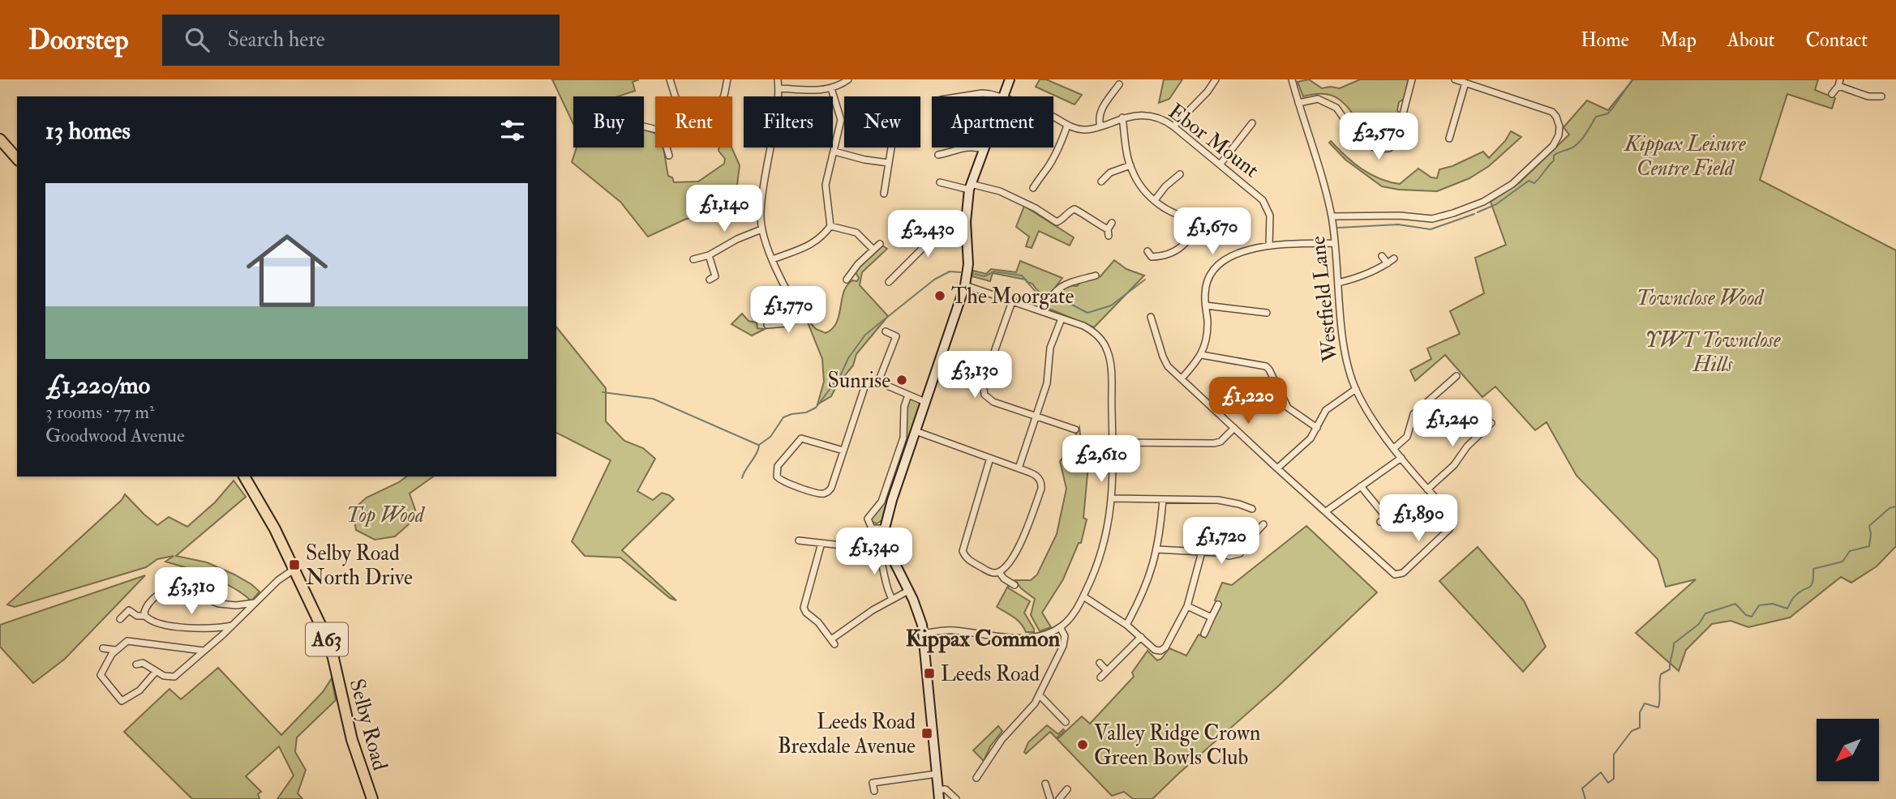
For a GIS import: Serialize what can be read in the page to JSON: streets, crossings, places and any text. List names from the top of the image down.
{
  "streets": {
    "highway": ["A63", "Selby Road"],
    "street": ["Ebor Mount", "Westfield Lane"]
  },
  "districts": ["Kippax Common"],
  "parks": [
    "Kippax Leisure Centre Field",
    "Townclose Wood",
    "YWT Townclose Hills",
    "Top Wood"
  ],
  "places": {
    "other": ["The Moorgate", "Sunrise", "Valley Ridge Crown Green Bowls Club"],
    "transit": ["Selby Road North Drive", "Leeds Road", "Leeds Road Brexdale Avenue"]
  },
  "north": "bottom left",
  "page": {
    "header": "Doorstep",
    "search": "Search here",
    "nav": [
      "Home",
      "Map",
      "About",
      "Contact"
    ],
    "chip": [
      "Buy",
      "Rent",
      "Filters",
      "New",
      "Apartment"
    ],
    "heading": "13 homes",
    "price": [
      "£2,570",
      "£1,140",
      "£1,670",
      "£2,430",
      "£1,770",
      "£3,130",
      "£1,220",
      "£1,240",
      "£2,610",
      "£1,890",
      "£1,720",
      "£1,340",
      "£3,310"
    ],
    "list": [
      {
        "name": "£1,220/mo",
        "note": "3 rooms · 77 m² · Goodwood Avenue"
      }
    ]
  }
}
